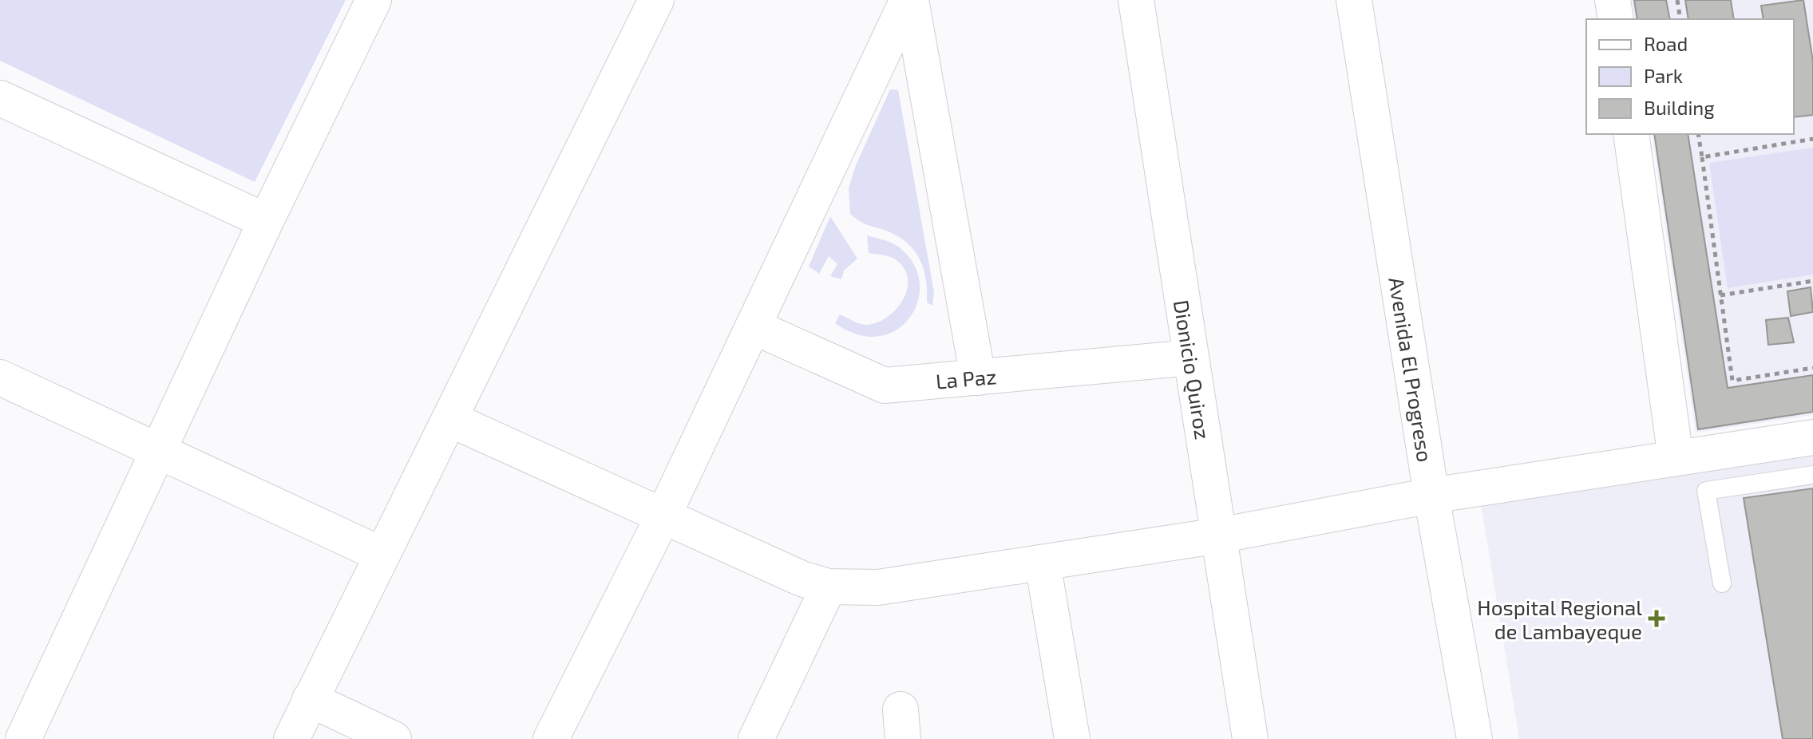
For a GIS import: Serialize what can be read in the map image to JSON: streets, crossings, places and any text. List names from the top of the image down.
{
  "streets": {
    "street": ["Dionicio Quiroz", "Avenida El Progreso", "La Paz"]
  },
  "crossings": [
    ["Dionicio Quiroz", "La Paz"]
  ],
  "places": {
    "health": ["Hospital Regional de Lambayeque"]
  },
  "legend": ["Road", "Park", "Building"]
}
